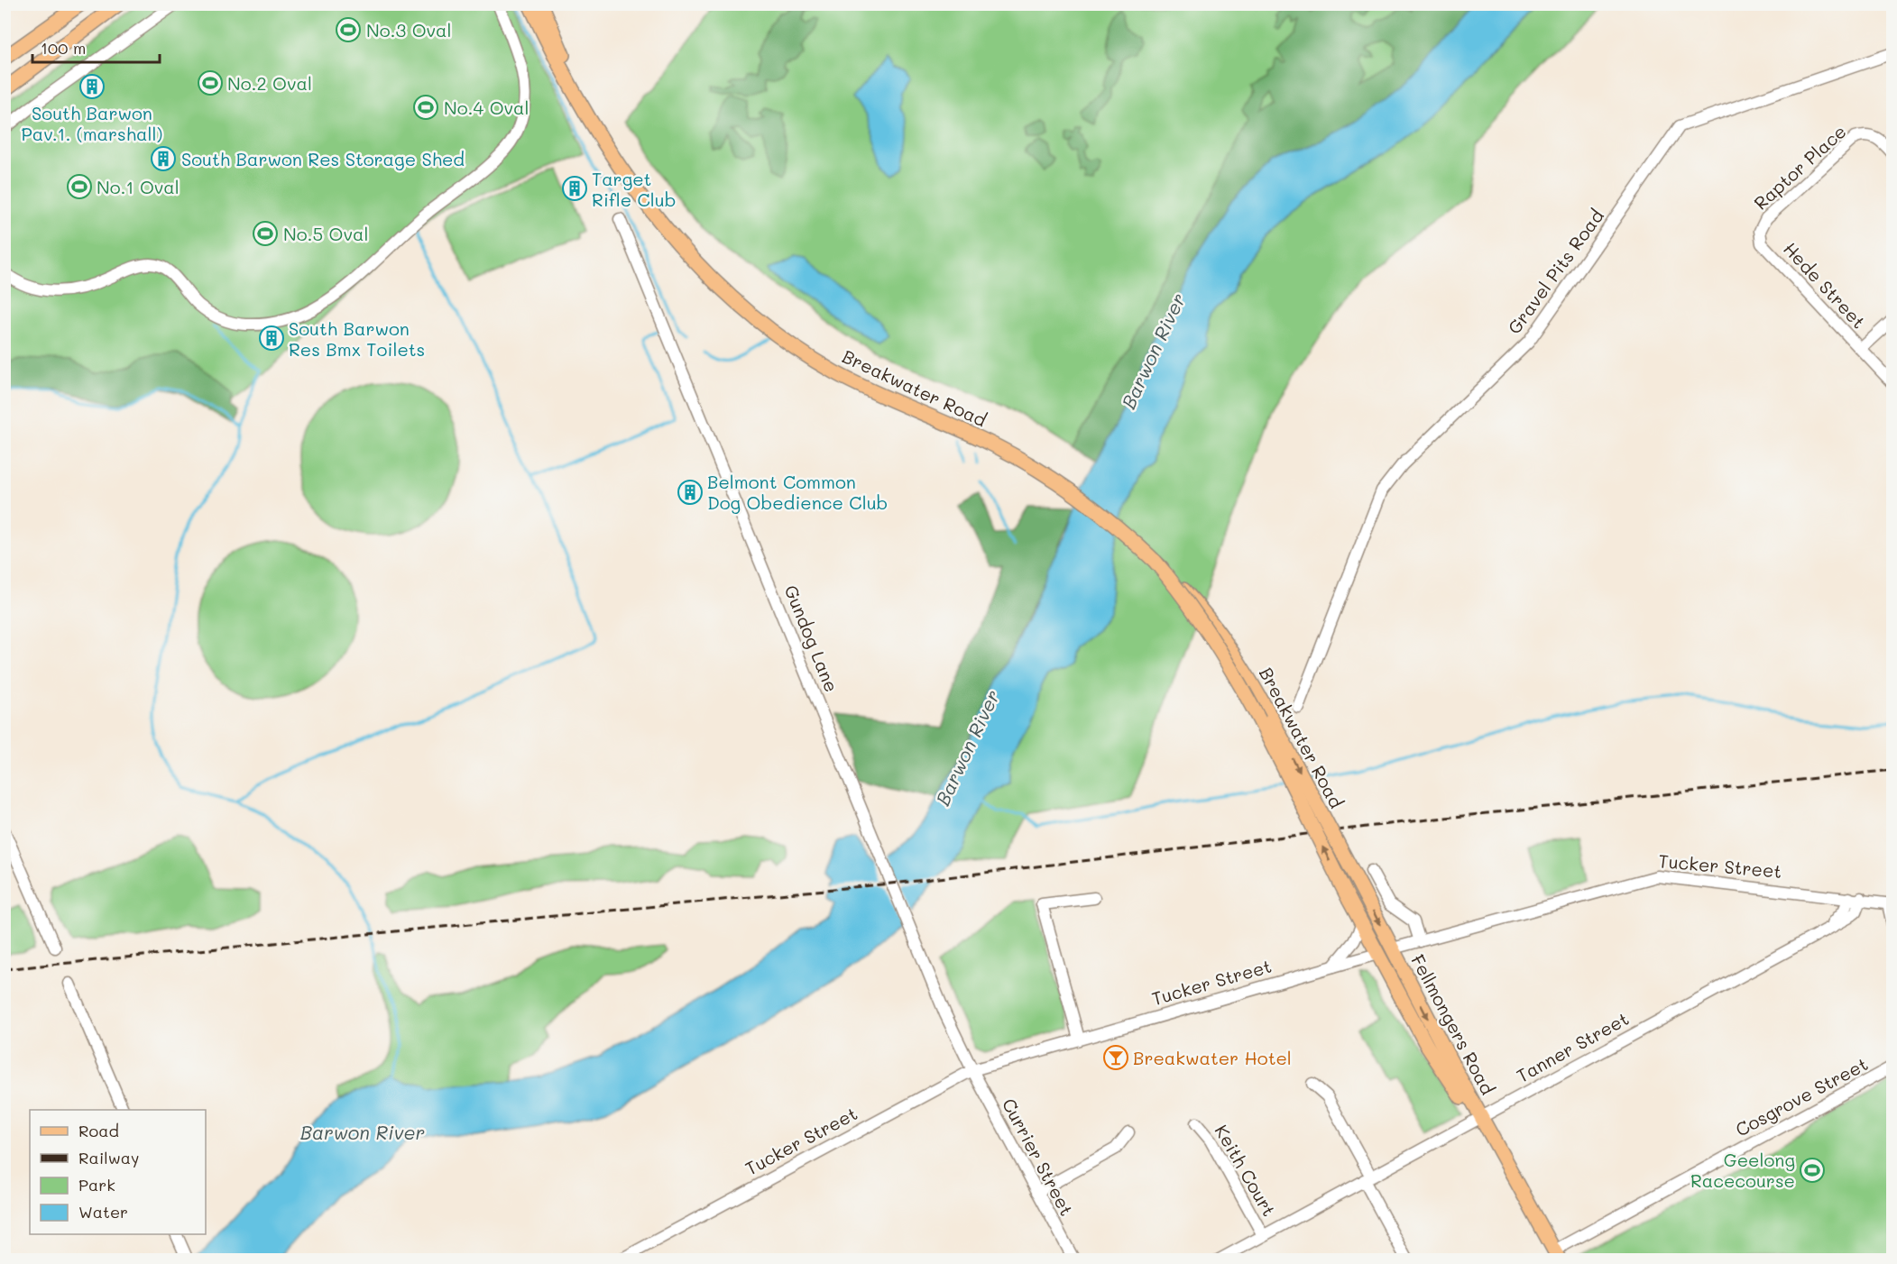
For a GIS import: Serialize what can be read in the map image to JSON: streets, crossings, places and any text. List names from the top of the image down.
{
  "streets": {
    "main road": ["Breakwater Road", "Tucker Street", "Fellmongers Road"],
    "street": [
      "Raptor Place",
      "Gravel Pits Road",
      "Hede Street",
      "Gundog Lane",
      "Tanner Street",
      "Cosgrove Street",
      "Currier Street",
      "Keith Court"
    ]
  },
  "crossings": [
    ["Raptor Place", "Hede Street"],
    ["Breakwater Road", "Tucker Street"],
    ["Breakwater Road", "Fellmongers Road"],
    ["Gundog Lane", "Tucker Street"],
    ["Gundog Lane", "Currier Street"],
    ["Tucker Street", "Fellmongers Road"],
    ["Tucker Street", "Tanner Street"],
    ["Tucker Street", "Currier Street"],
    ["Fellmongers Road", "Tanner Street"],
    ["Fellmongers Road", "Cosgrove Street"],
    ["Tanner Street", "Keith Court"]
  ],
  "water": ["Barwon River"],
  "places": {
    "sports": [
      "No.3 Oval",
      "No.2 Oval",
      "No.4 Oval",
      "No.1 Oval",
      "No.5 Oval",
      "Geelong Racecourse"
    ],
    "building": [
      "South Barwon Pav.1. (marshall)",
      "South Barwon Res Storage Shed",
      "Target Rifle Club",
      "South Barwon Res Bmx Toilets",
      "Belmont Common Dog Obedience Club"
    ],
    "bar": ["Breakwater Hotel"]
  },
  "legend": [
    "Road",
    "Railway",
    "Park",
    "Water"
  ],
  "scale_bar": "100 m"
}
